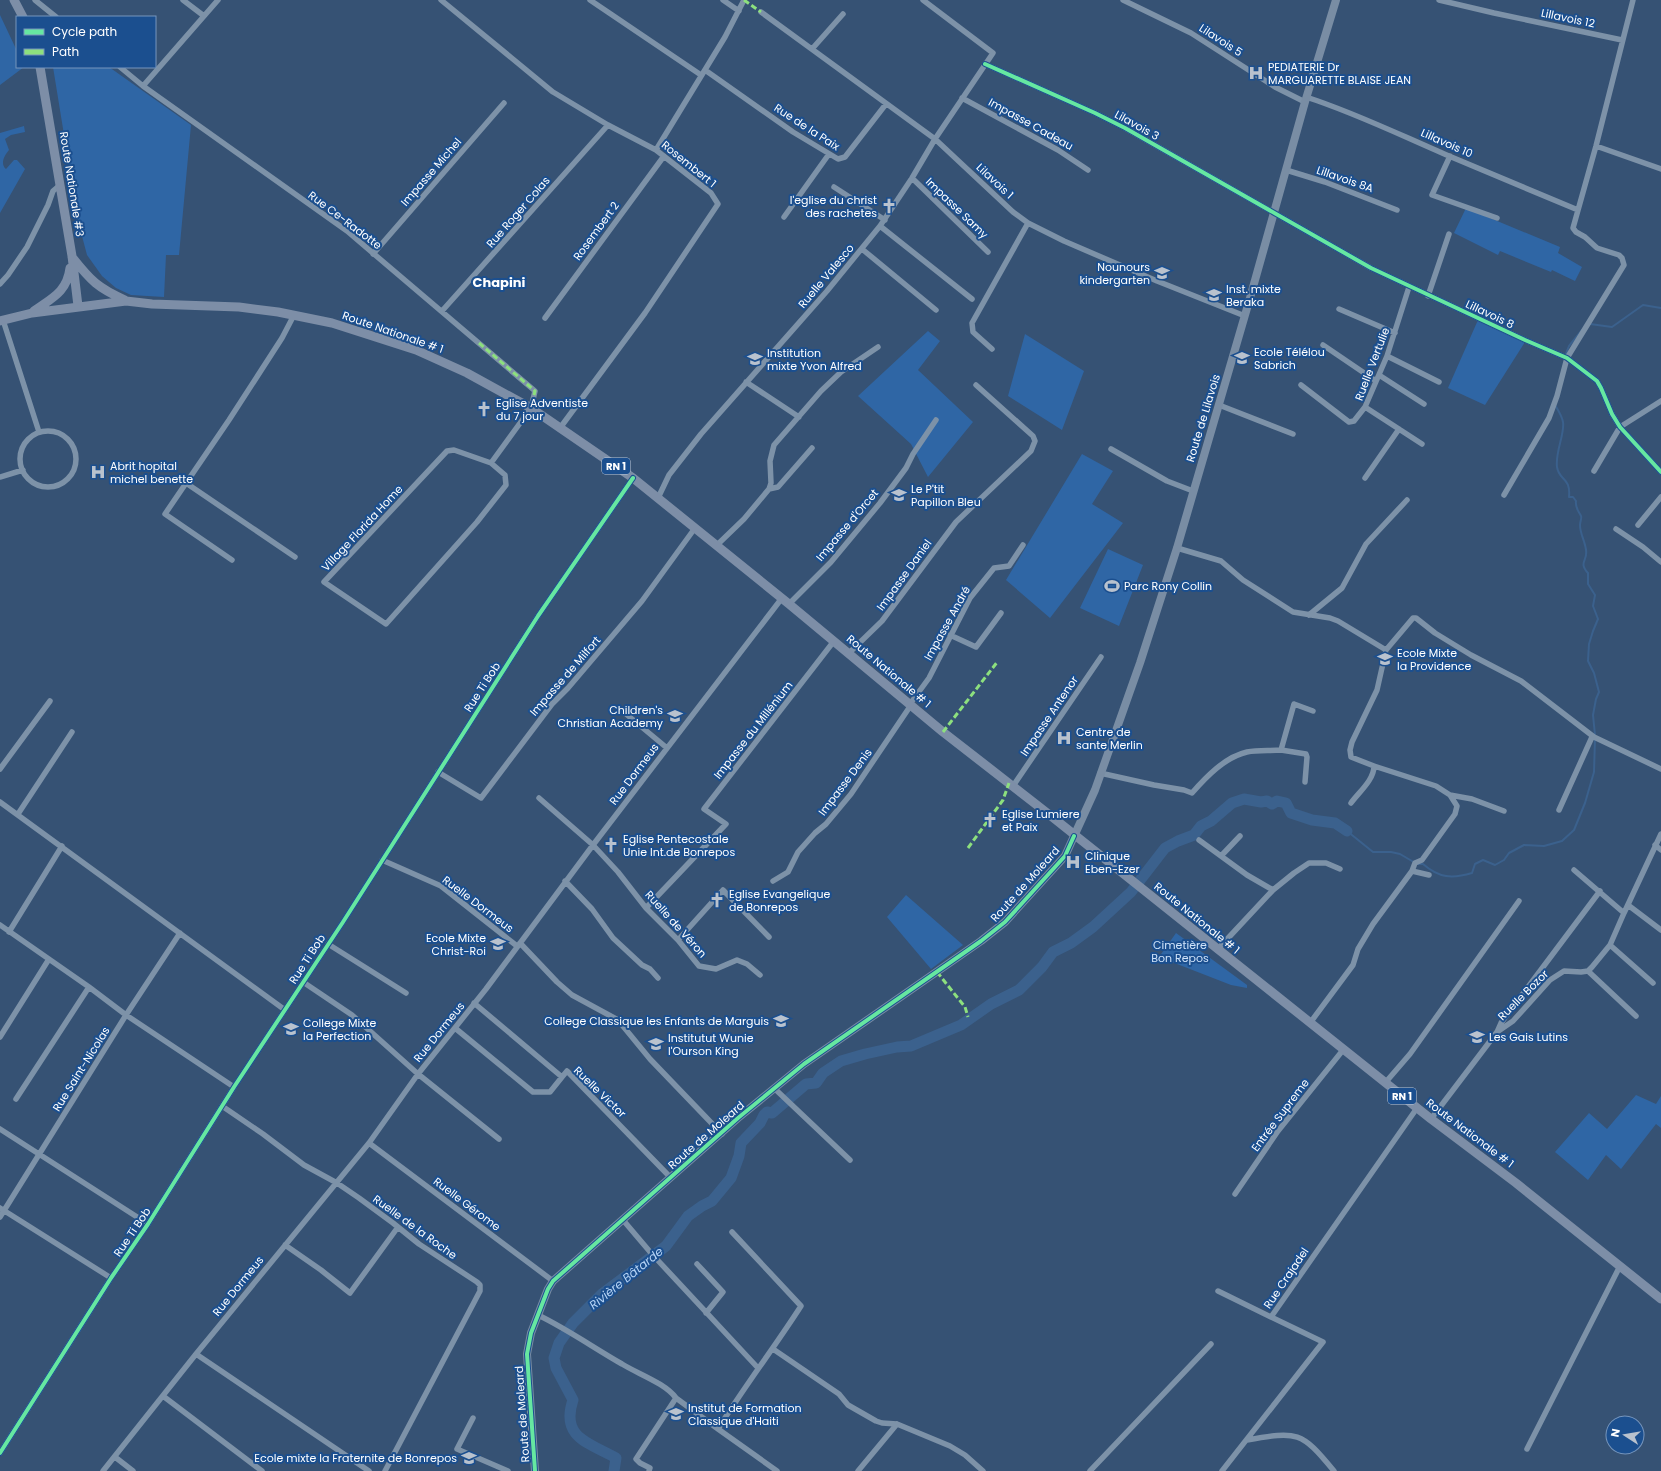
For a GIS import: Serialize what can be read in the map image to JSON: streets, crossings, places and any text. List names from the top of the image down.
{
  "streets": {
    "main road": ["Route Nationale #3", "Route Nationale # 1", "RN 1"],
    "street": [
      "Lillavois 12",
      "Lilavois 5",
      "Impasse Cadeau",
      "Lilavois 3",
      "Rue de la Paix",
      "Lillavois 10",
      "Rosembert 1",
      "Impasse Michel",
      "Lillavois 8A",
      "Lilavois 1",
      "Impasse Samy",
      "Rue Roger Colas",
      "Rue Ce-Radotte",
      "Rosembert 2",
      "Ruelle Valesco",
      "Lillavois 8",
      "Ruelle Vertulie",
      "Route de Lilavois",
      "Impasse d'Orcet",
      "Village Florida Home",
      "Impasse Daniel",
      "Impasse André",
      "Impasse de Milfort",
      "Rue Ti Bob",
      "Impasse Antenor",
      "Impasse du Millénium",
      "Rue Dormeus",
      "Impasse Denis",
      "Route de Moleard",
      "Ruelle Dormeus",
      "Ruelle de Véron",
      "Ruelle Bozor",
      "Rue Saint-Nicolas",
      "Ruelle Victor",
      "Entrée Supreme",
      "Ruelle Gérome",
      "Ruelle de la Roche",
      "Rue Crajadel"
    ]
  },
  "crossings": [
    ["Lilavois 5", "Lillavois 10"],
    ["Lilavois 5", "Route de Lilavois"],
    ["Impasse Cadeau", "Ruelle Valesco"],
    ["Lilavois 3", "Ruelle Valesco"],
    ["Lilavois 3", "Lillavois 8"],
    ["Lilavois 3", "Route de Lilavois"],
    ["Rue de la Paix", "Lilavois 1"],
    ["Lillavois 10", "Route de Lilavois"],
    ["Rosembert 1", "Rue Roger Colas"],
    ["Rosembert 1", "Rosembert 2"],
    ["Rosembert 1", "Route Nationale # 1"],
    ["Impasse Michel", "Rue Ce-Radotte"],
    ["Lillavois 8A", "Route de Lilavois"],
    ["Lilavois 1", "Ruelle Valesco"],
    ["Lilavois 1", "Route de Lilavois"],
    ["Route Nationale #3", "Route Nationale # 1"],
    ["Impasse Samy", "Ruelle Valesco"],
    ["Rue Roger Colas", "Rue Ce-Radotte"],
    ["Rue Ce-Radotte", "Route Nationale # 1"],
    ["Ruelle Valesco", "Route Nationale # 1"],
    ["Lillavois 8", "Ruelle Vertulie"],
    ["Lillavois 8", "Route de Lilavois"],
    ["Route Nationale # 1", "Route de Lilavois"],
    ["Route Nationale # 1", "Impasse d'Orcet"],
    ["Route Nationale # 1", "Impasse Daniel"],
    ["Route Nationale # 1", "Impasse André"],
    ["Route Nationale # 1", "Impasse de Milfort"],
    ["Route Nationale # 1", "Rue Ti Bob"],
    ["Route Nationale # 1", "Impasse Antenor"],
    ["Route Nationale # 1", "Impasse du Millénium"],
    ["Route Nationale # 1", "Rue Dormeus"],
    ["Route Nationale # 1", "Impasse Denis"],
    ["Route Nationale # 1", "Route de Moleard"],
    ["Route Nationale # 1", "Ruelle Bozor"],
    ["Route Nationale # 1", "Entrée Supreme"],
    ["Route Nationale # 1", "Rue Crajadel"],
    ["Route de Lilavois", "Route de Moleard"],
    ["Impasse André", "Impasse Denis"],
    ["Impasse de Milfort", "Rue Ti Bob"],
    ["Rue Ti Bob", "Ruelle Dormeus"],
    ["Rue Ti Bob", "Ruelle de la Roche"],
    ["Impasse du Millénium", "Ruelle de Véron"],
    ["Rue Dormeus", "Ruelle Dormeus"],
    ["Rue Dormeus", "Ruelle de Véron"],
    ["Rue Dormeus", "Ruelle Victor"],
    ["Rue Dormeus", "Ruelle Gérome"],
    ["Rue Dormeus", "Ruelle de la Roche"],
    ["Route de Moleard", "Ruelle Dormeus"],
    ["Route de Moleard", "Ruelle Victor"],
    ["Route de Moleard", "Ruelle Gérome"]
  ],
  "districts": ["Chapini"],
  "water": ["Rivière Bâtarde"],
  "parks": ["Cimetière Bon Repos"],
  "places": {
    "hospital": [
      "PEDIATERIE Dr MARGUARETTE BLAISE JEAN",
      "Abrit hopital michel benette",
      "Centre de sante Merlin",
      "Clinique Eben-Ezer"
    ],
    "church": [
      "l'eglise du christ des rachetes",
      "Eglise Adventiste du 7 jour",
      "Eglise Lumiere et Paix",
      "Eglise Pentecostale Unie Int.de Bonrepos",
      "Eglise Evangelique de Bonrepos"
    ],
    "school or university": [
      "Nounours kindergarten",
      "Inst. mixte Beraka",
      "Ecole Télélou Sabrich",
      "Institution mixte Yvon Alfred",
      "Le P'tit Papillon Bleu",
      "Ecole Mixte la Providence",
      "Children's Christian Academy",
      "Ecole Mixte Christ-Roi",
      "College Classique les Enfants de Marguis",
      "College Mixte la Perfection",
      "Les Gais Lutins",
      "Institutut Wunie l'Ourson King",
      "Institut de Formation Classique d'Haiti",
      "Ecole mixte la Fraternite de Bonrepos"
    ],
    "sports": ["Parc Rony Collin"]
  },
  "legend": ["Cycle path", "Path"],
  "north": "left"
}
